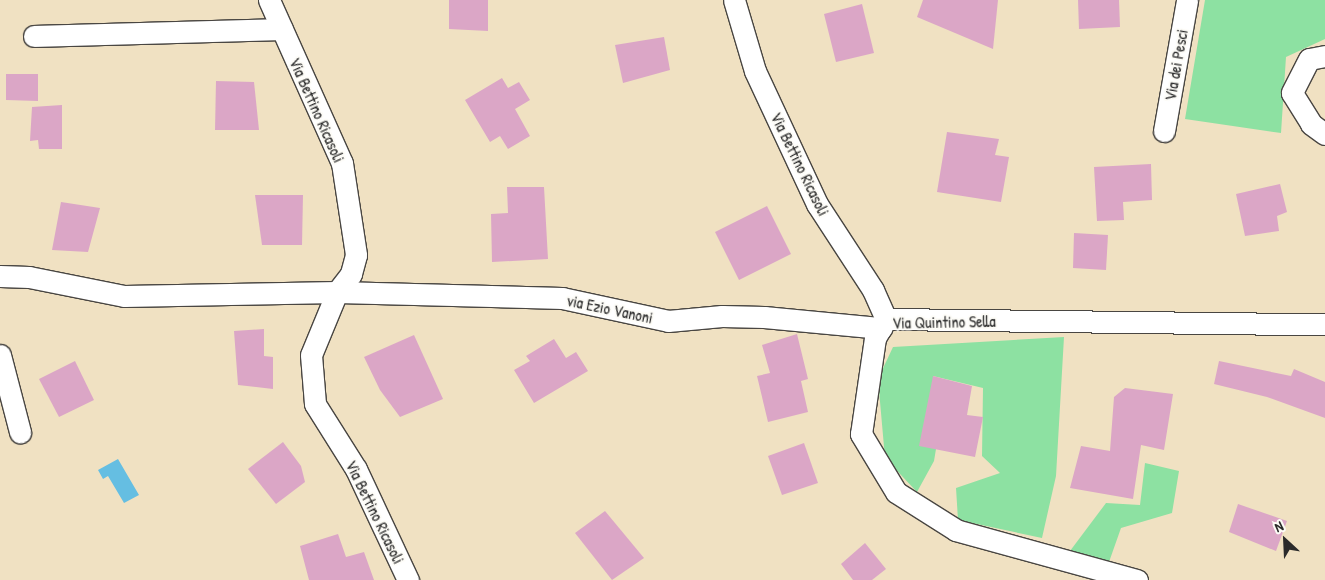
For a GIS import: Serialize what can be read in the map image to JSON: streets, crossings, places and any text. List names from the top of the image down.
{
  "streets": {
    "street": [
      "Via dei Pesci",
      "Via Bettino Ricasoli",
      "via Ezio Vanoni",
      "Via Quintino Sella"
    ]
  },
  "crossings": [
    ["Via Bettino Ricasoli", "via Ezio Vanoni"],
    ["Via Bettino Ricasoli", "Via Quintino Sella"],
    ["via Ezio Vanoni", "Via Quintino Sella"]
  ],
  "north": "top left"
}
